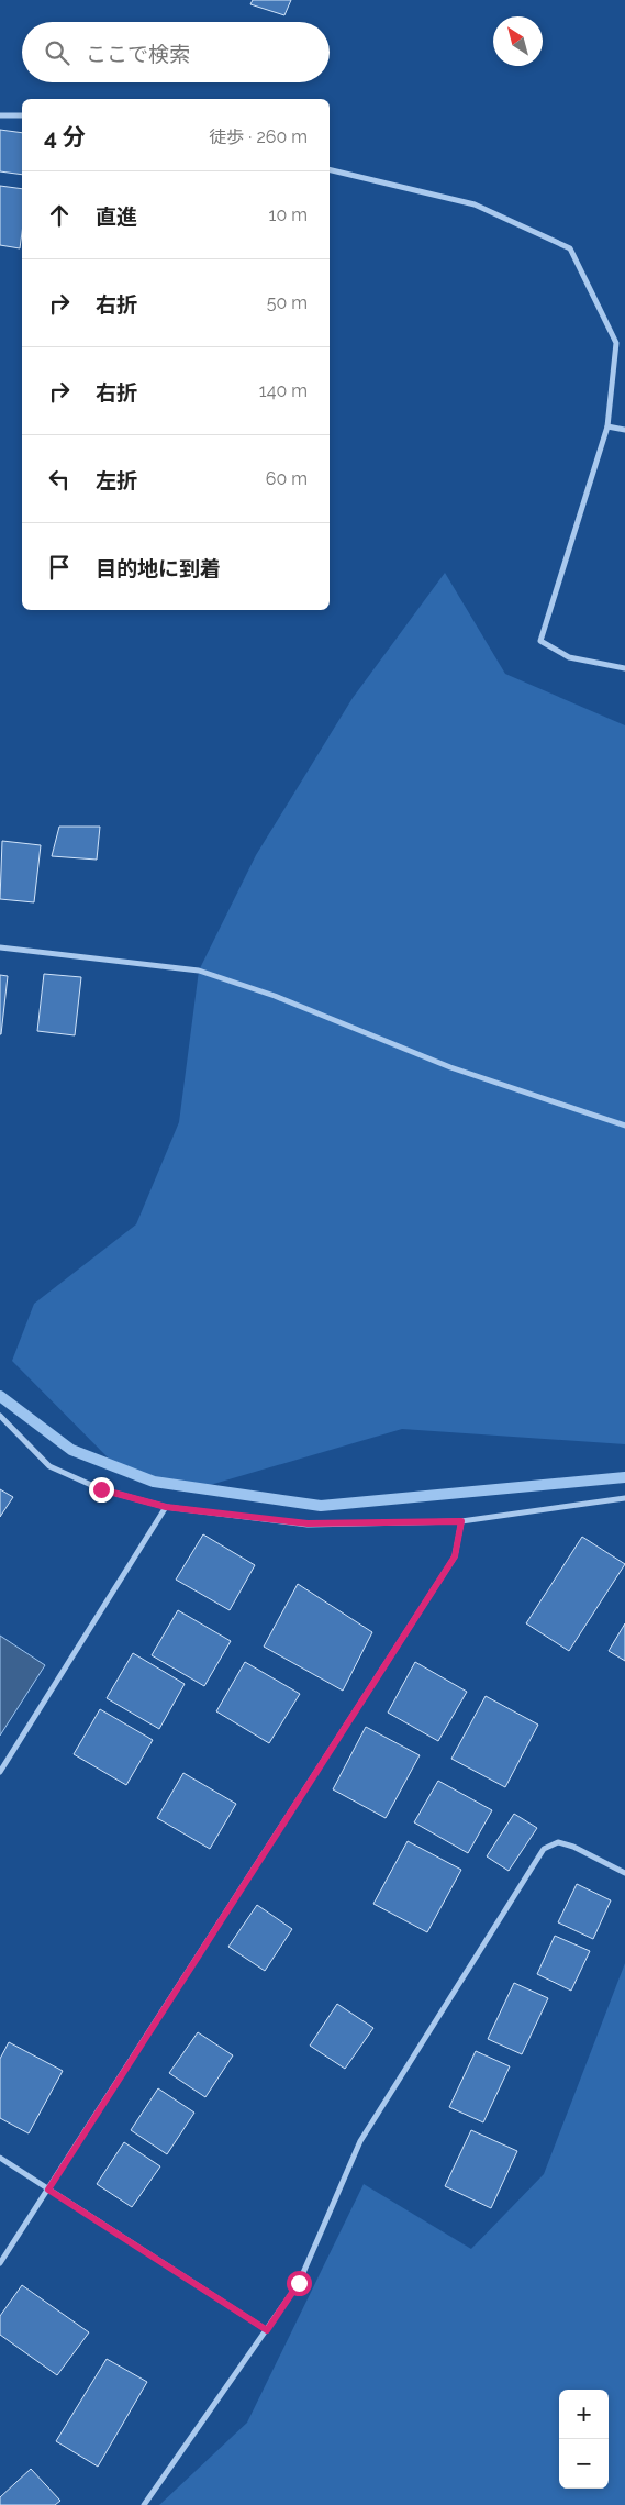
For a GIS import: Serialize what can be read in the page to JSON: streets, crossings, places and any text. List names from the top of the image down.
{
  "north": "top left",
  "page": {
    "search": "ここで検索",
    "heading": ["4 分", "徒歩 · 260 m"],
    "list": [
      ["直進", "10 m"],
      ["右折", "50 m"],
      ["右折", "140 m"],
      ["左折", "60 m"],
      "目的地に到着"
    ],
    "map_buttons": ["+", "−"]
  }
}
